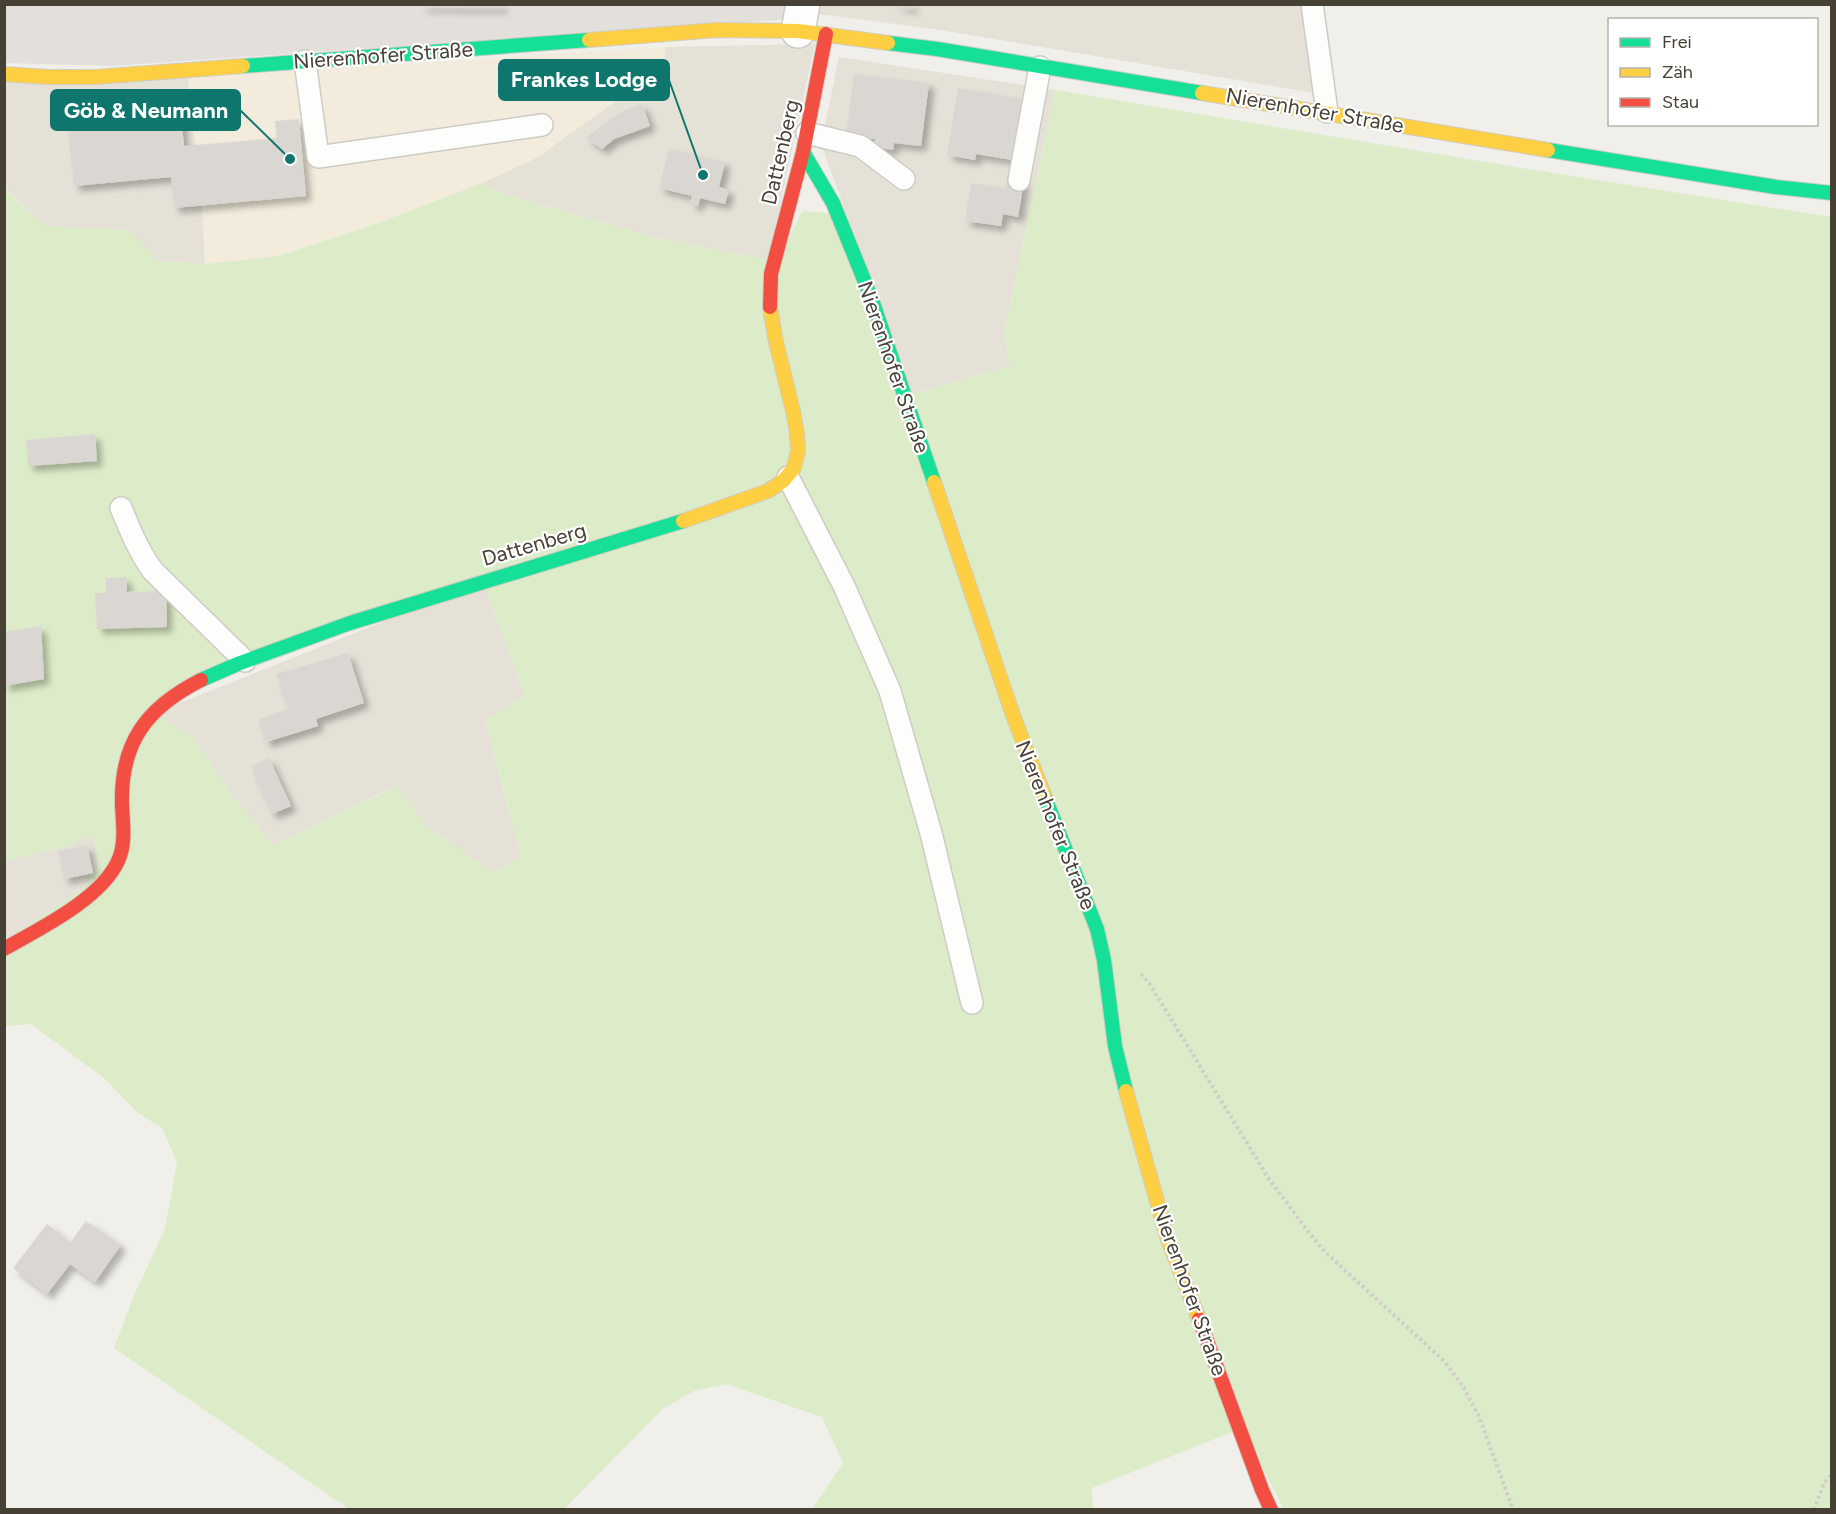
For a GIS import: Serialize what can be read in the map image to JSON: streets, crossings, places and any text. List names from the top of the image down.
{
  "streets": {
    "street": ["Nierenhofer Straße", "Dattenberg"]
  },
  "crossings": [
    ["Nierenhofer Straße", "Dattenberg"]
  ],
  "places": ["Göb & Neumann", "Frankes Lodge"],
  "legend": ["Frei", "Zäh", "Stau"]
}
